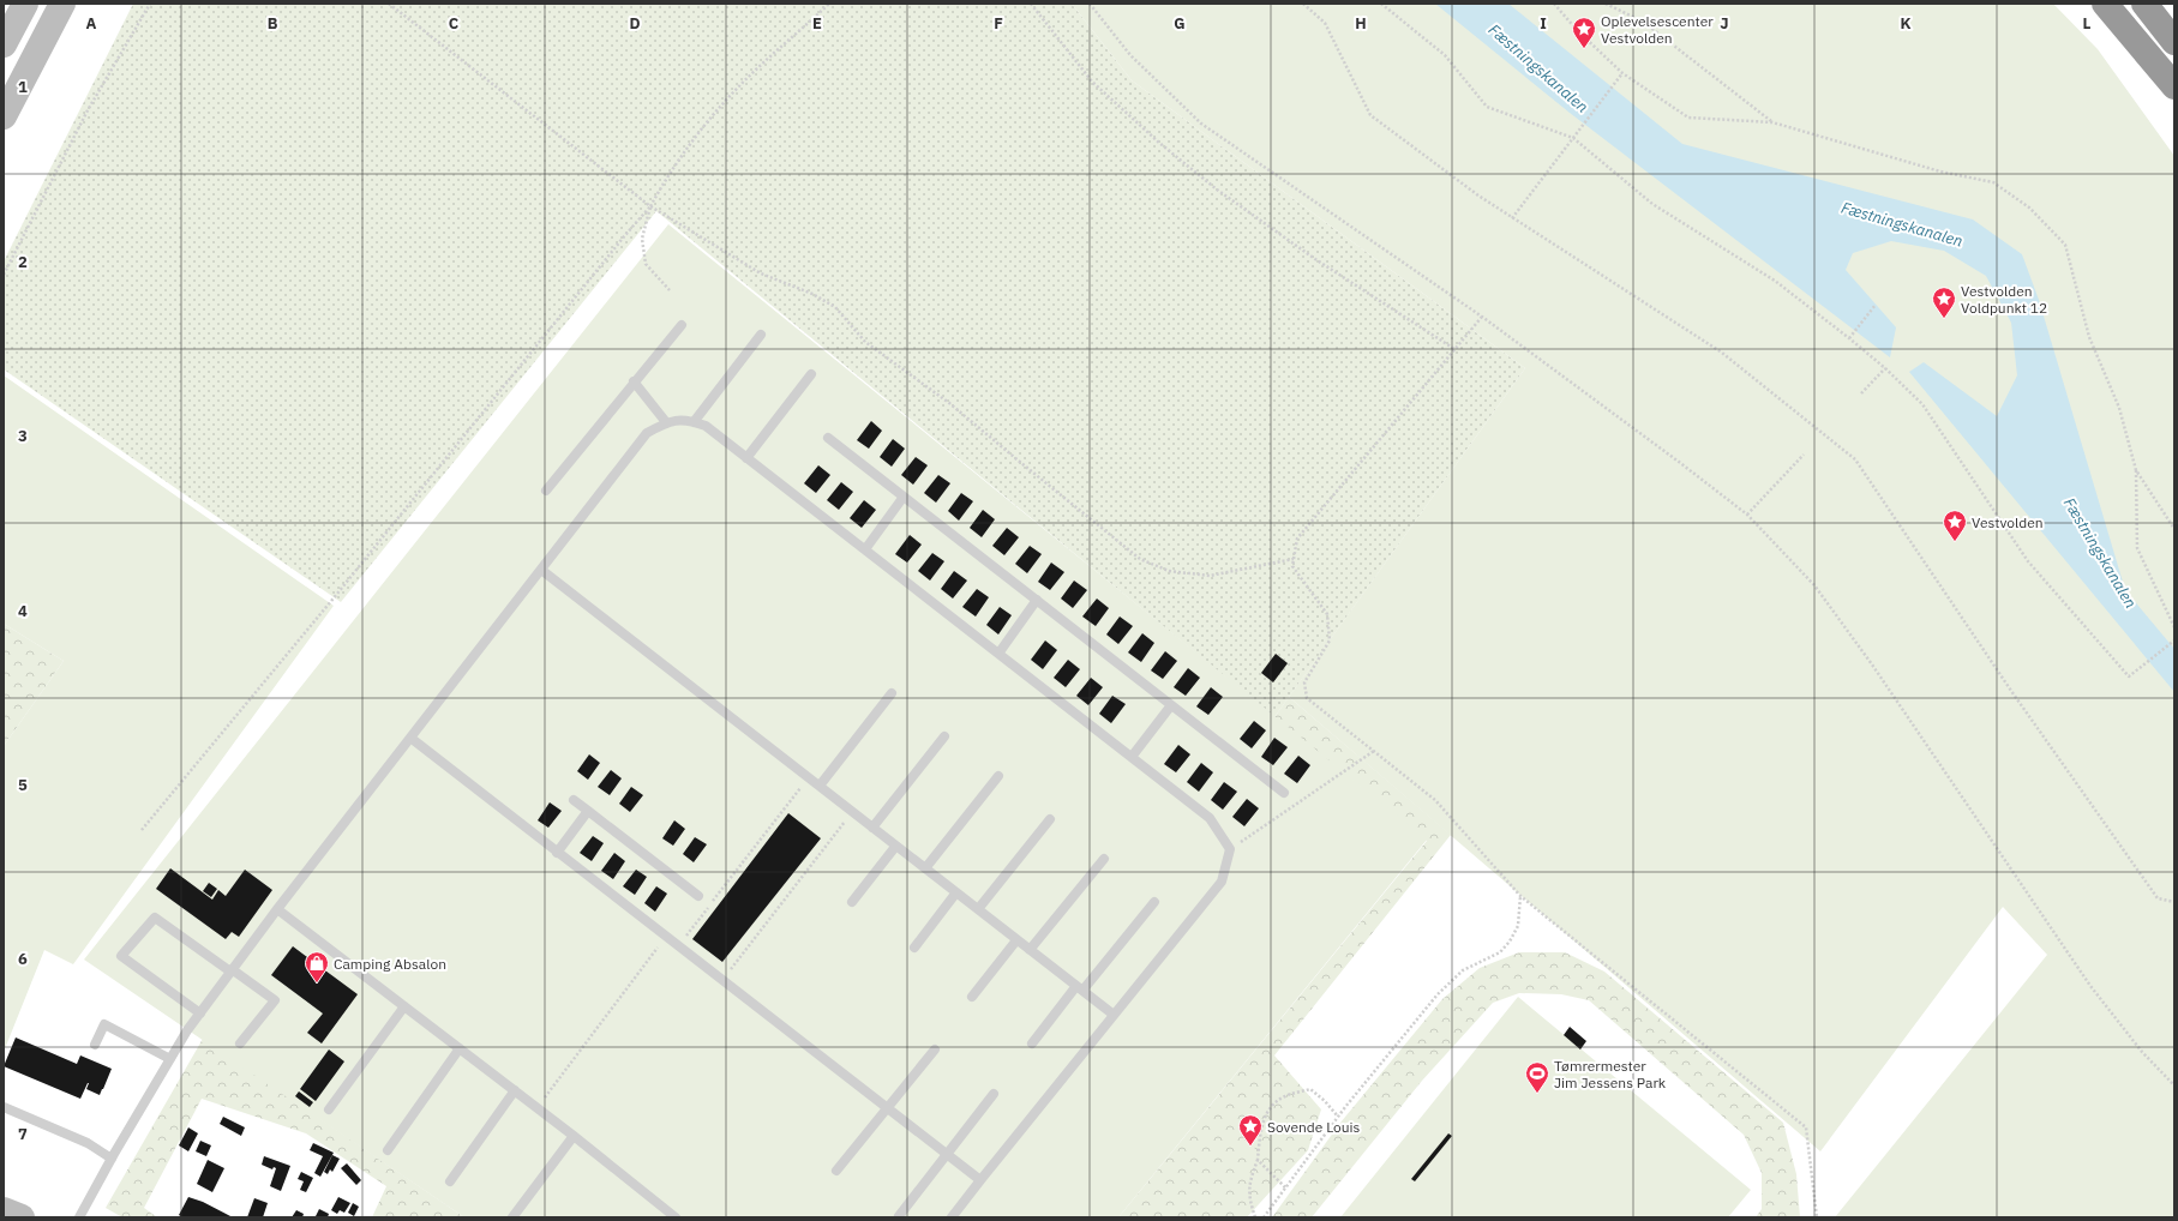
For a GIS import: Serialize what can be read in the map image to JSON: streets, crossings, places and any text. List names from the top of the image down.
{
  "water": ["Fæstningskanalen"],
  "places": {
    "place": [
      "Oplevelsescenter Vestvolden",
      "Vestvolden Voldpunkt 12",
      "Vestvolden",
      "Sovende Louis"
    ],
    "shop": ["Camping Absalon"],
    "sports": ["Tømrermester Jim Jessens Park"]
  },
  "grid": {
    "columns": [
      "A",
      "B",
      "C",
      "D",
      "E",
      "F",
      "G",
      "H",
      "I",
      "J",
      "K",
      "L"
    ],
    "rows": [
      "1",
      "2",
      "3",
      "4",
      "5",
      "6",
      "7"
    ]
  }
}
